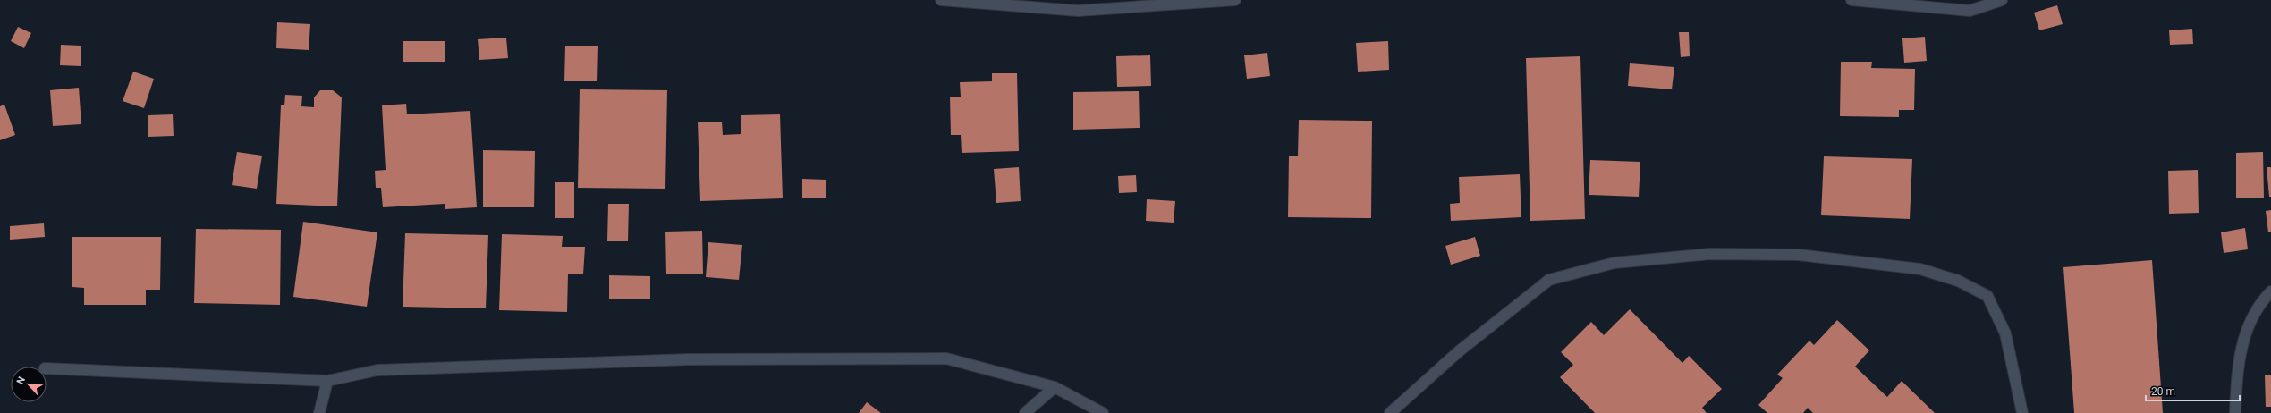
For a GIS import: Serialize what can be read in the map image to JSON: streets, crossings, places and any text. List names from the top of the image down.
{
  "scale_bar": "20 m",
  "north": "top left"
}
